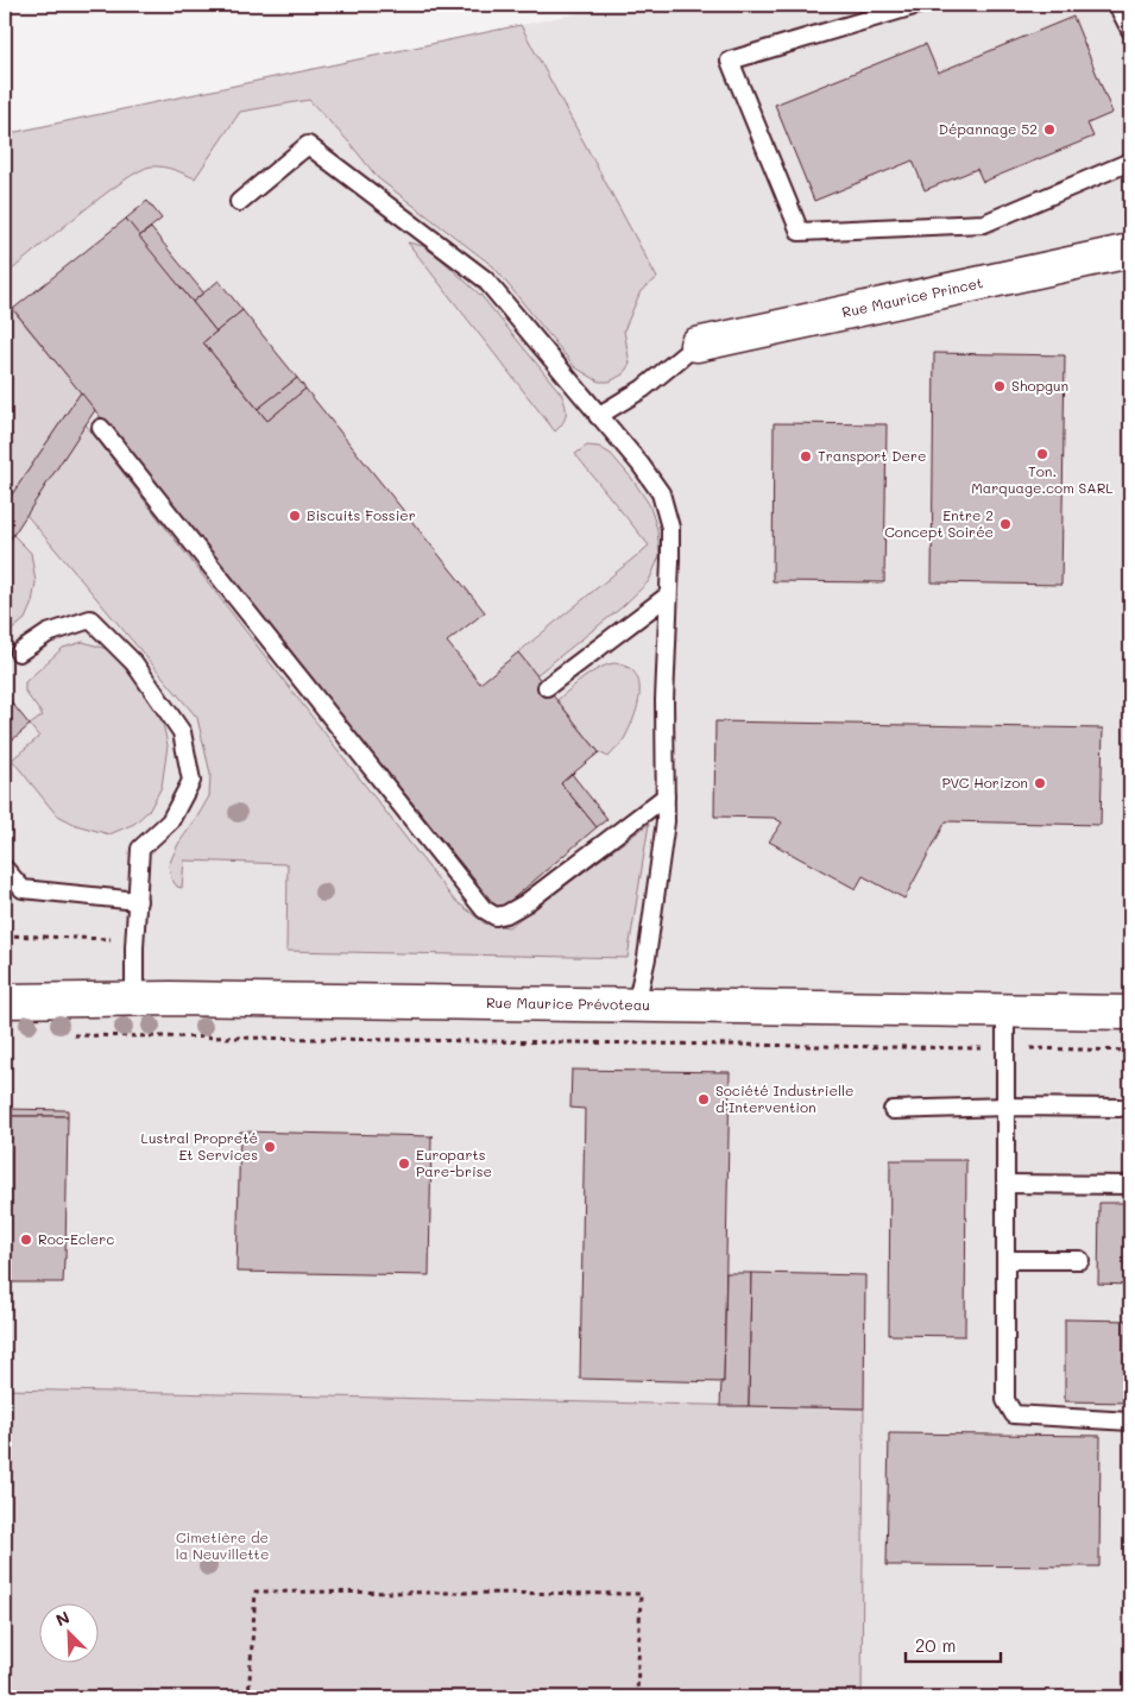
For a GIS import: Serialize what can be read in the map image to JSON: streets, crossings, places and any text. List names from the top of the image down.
{
  "streets": {
    "street": ["Rue Maurice Princet", "Rue Maurice Prévoteau"]
  },
  "parks": ["Cimetière de la Neuvillette"],
  "places": [
    "Dépannage 52",
    "Shopgun",
    "Ton. Marquage.com SARL",
    "Transport Dere",
    "Biscuits Fossier",
    "Entre 2 Concept Soirée",
    "PVC Horizon",
    "Société Industrielle d’Intervention",
    "Lustral Propreté Et Services",
    "Europarts Pare-brise",
    "Roc-Eclerc"
  ],
  "scale_bar": "20 m",
  "north": "top left"
}
